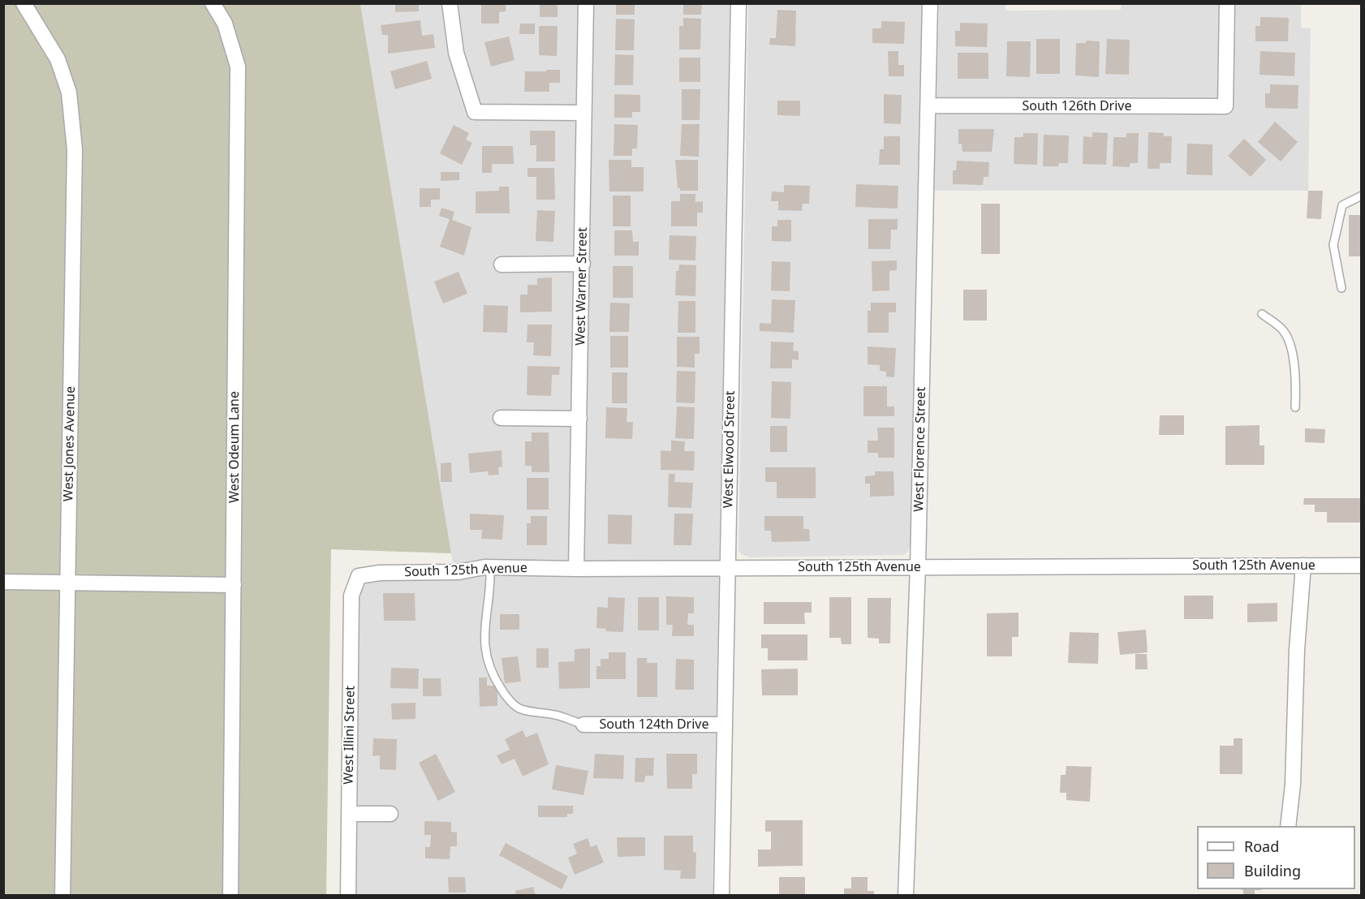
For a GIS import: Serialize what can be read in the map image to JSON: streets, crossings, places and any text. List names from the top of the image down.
{
  "streets": {
    "street": [
      "South 126th Drive",
      "West Warner Street",
      "West Jones Avenue",
      "West Odeum Lane",
      "West Elwood Street",
      "West Florence Street",
      "South 125th Avenue",
      "South 124th Drive",
      "West Illini Street"
    ]
  },
  "crossings": [
    ["South 126th Drive", "West Florence Street"],
    ["West Warner Street", "South 125th Avenue"],
    ["West Elwood Street", "South 125th Avenue"],
    ["West Elwood Street", "South 124th Drive"],
    ["West Florence Street", "South 125th Avenue"],
    ["South 125th Avenue", "West Illini Street"]
  ],
  "legend": ["Road", "Building"]
}
